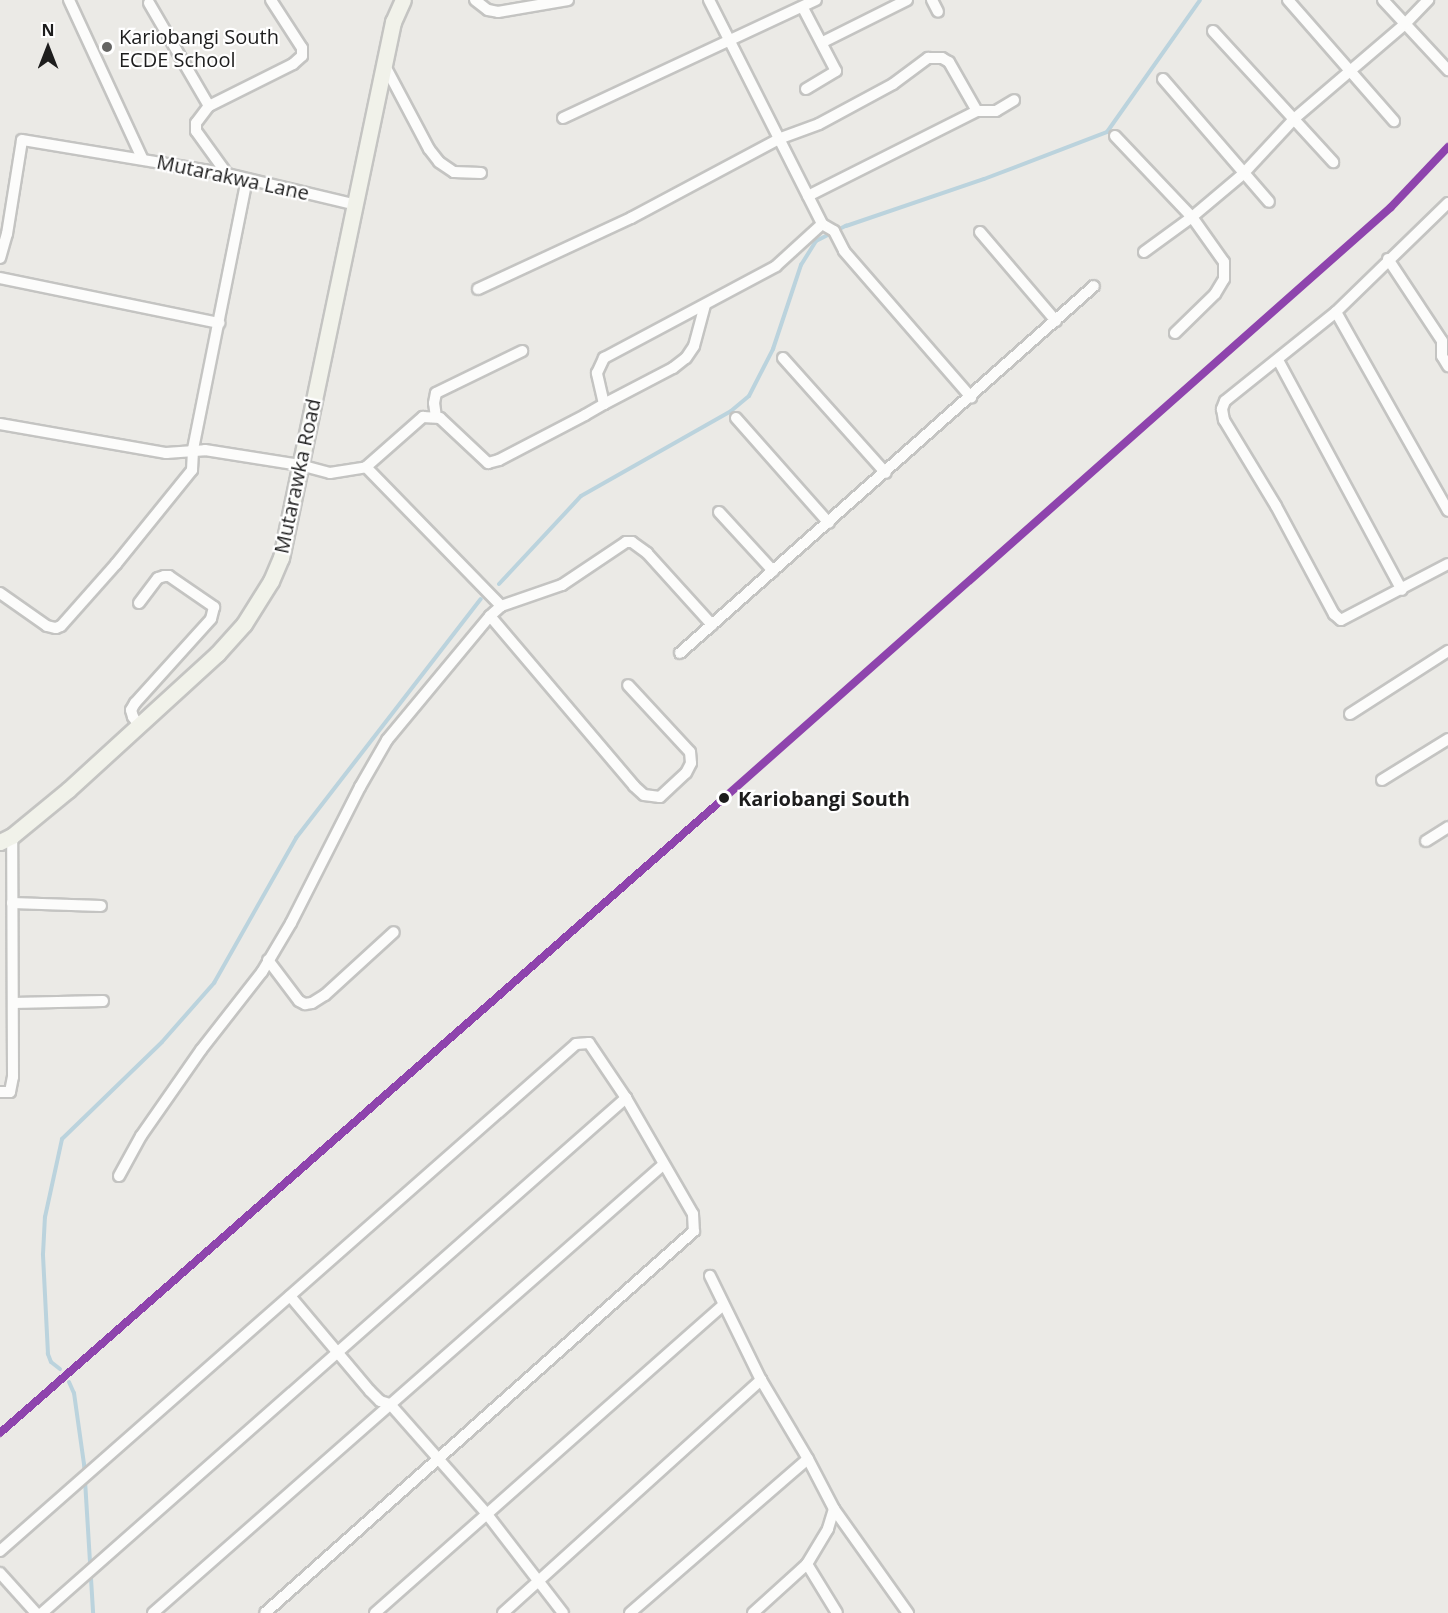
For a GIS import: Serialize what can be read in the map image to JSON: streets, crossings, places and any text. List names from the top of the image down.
{
  "streets": {
    "street": ["Mutarakwa Lane", "Mutarawka Road"]
  },
  "crossings": [
    ["Mutarakwa Lane", "Mutarawka Road"]
  ],
  "places": ["Kariobangi South ECDE School", "Kariobangi South"],
  "north": "top"
}
